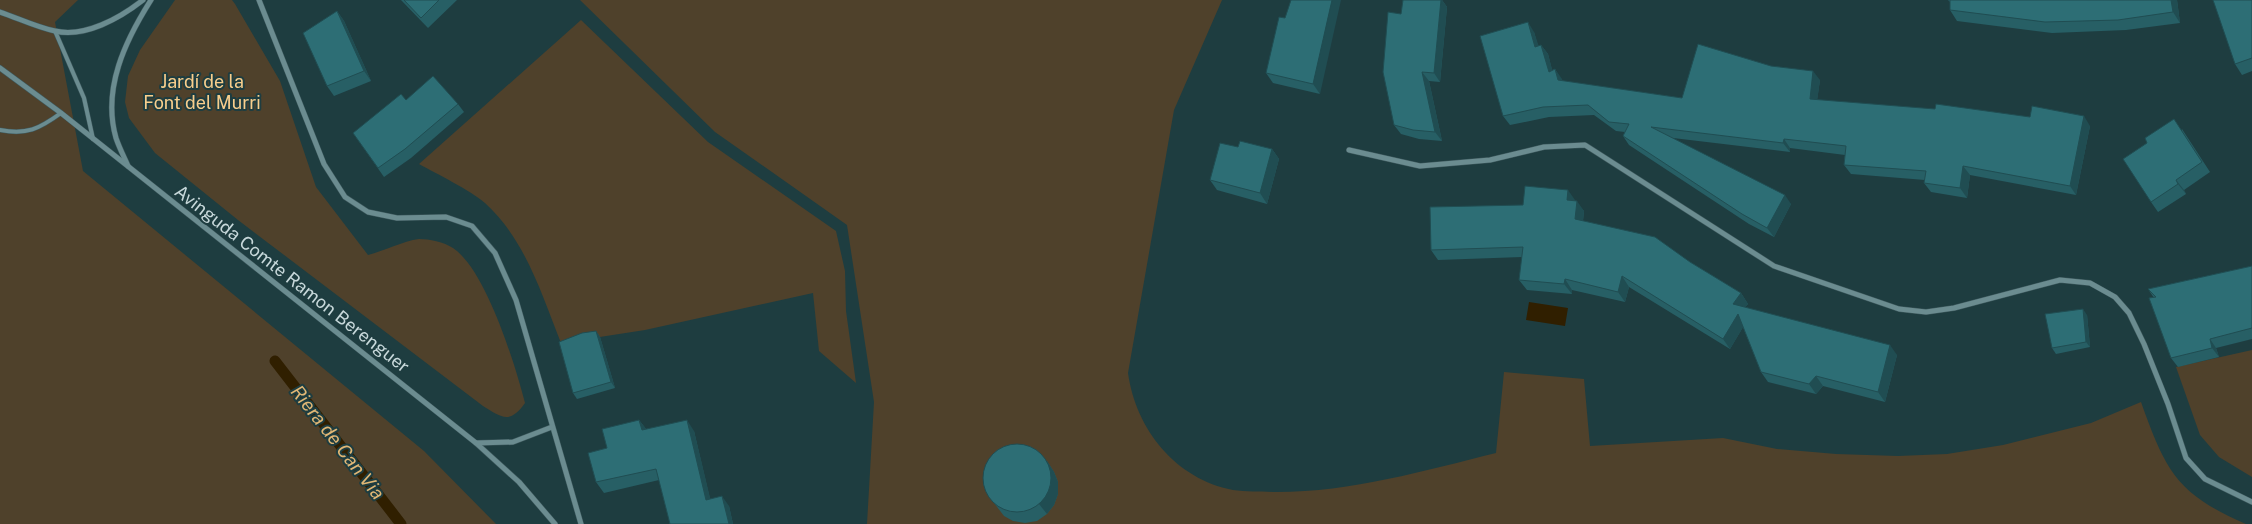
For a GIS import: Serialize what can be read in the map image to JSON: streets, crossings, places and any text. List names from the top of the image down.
{
  "streets": {
    "street": ["Avinguda Comte Ramon Berenguer"]
  },
  "water": ["Riera de Can Via"],
  "parks": ["Jardí de la Font del Murri"]
}
